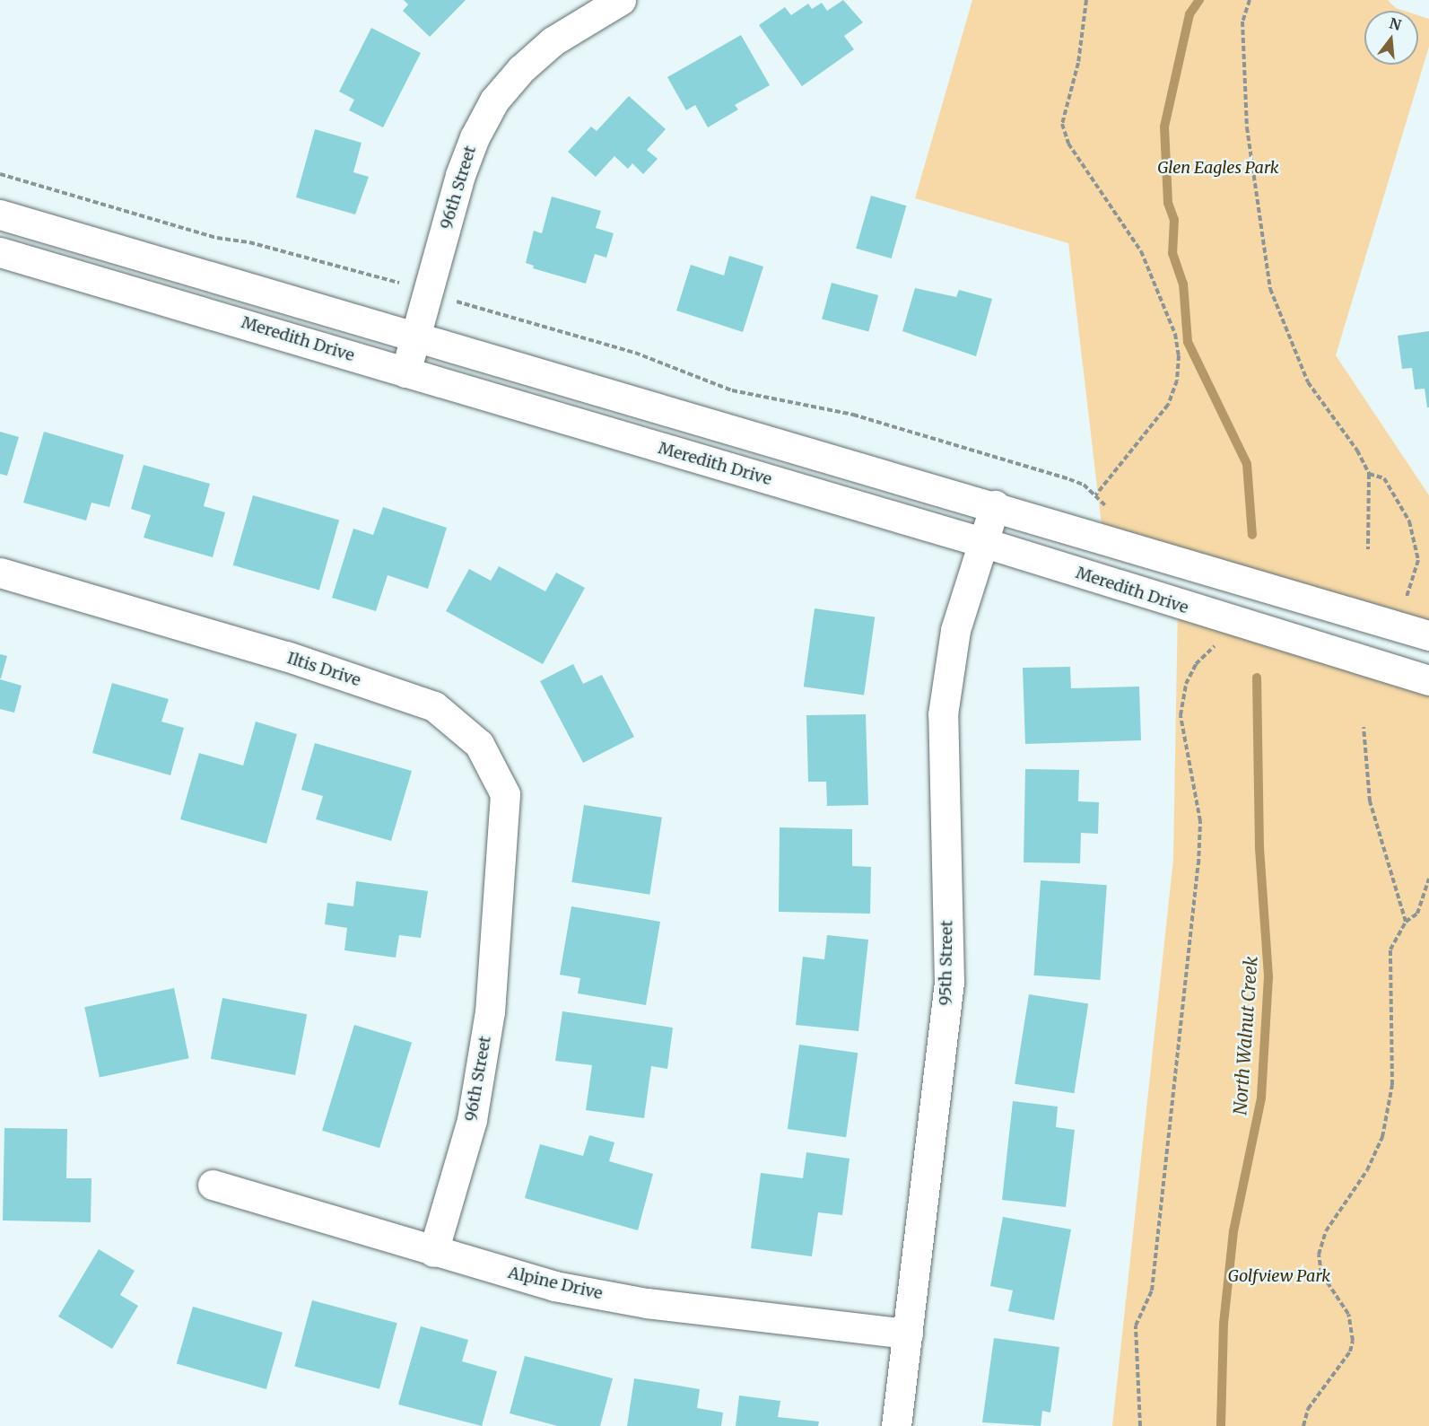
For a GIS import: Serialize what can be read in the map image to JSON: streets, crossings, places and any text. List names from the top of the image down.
{
  "streets": {
    "street": [
      "96th Street",
      "Meredith Drive",
      "Iltis Drive",
      "95th Street",
      "Alpine Drive"
    ]
  },
  "crossings": [
    ["96th Street", "Meredith Drive"],
    ["96th Street", "Iltis Drive"],
    ["96th Street", "Alpine Drive"],
    ["Meredith Drive", "95th Street"],
    ["95th Street", "Alpine Drive"]
  ],
  "water": ["North Walnut Creek"],
  "parks": ["Glen Eagles Park", "Golfview Park"],
  "north": "top"
}
